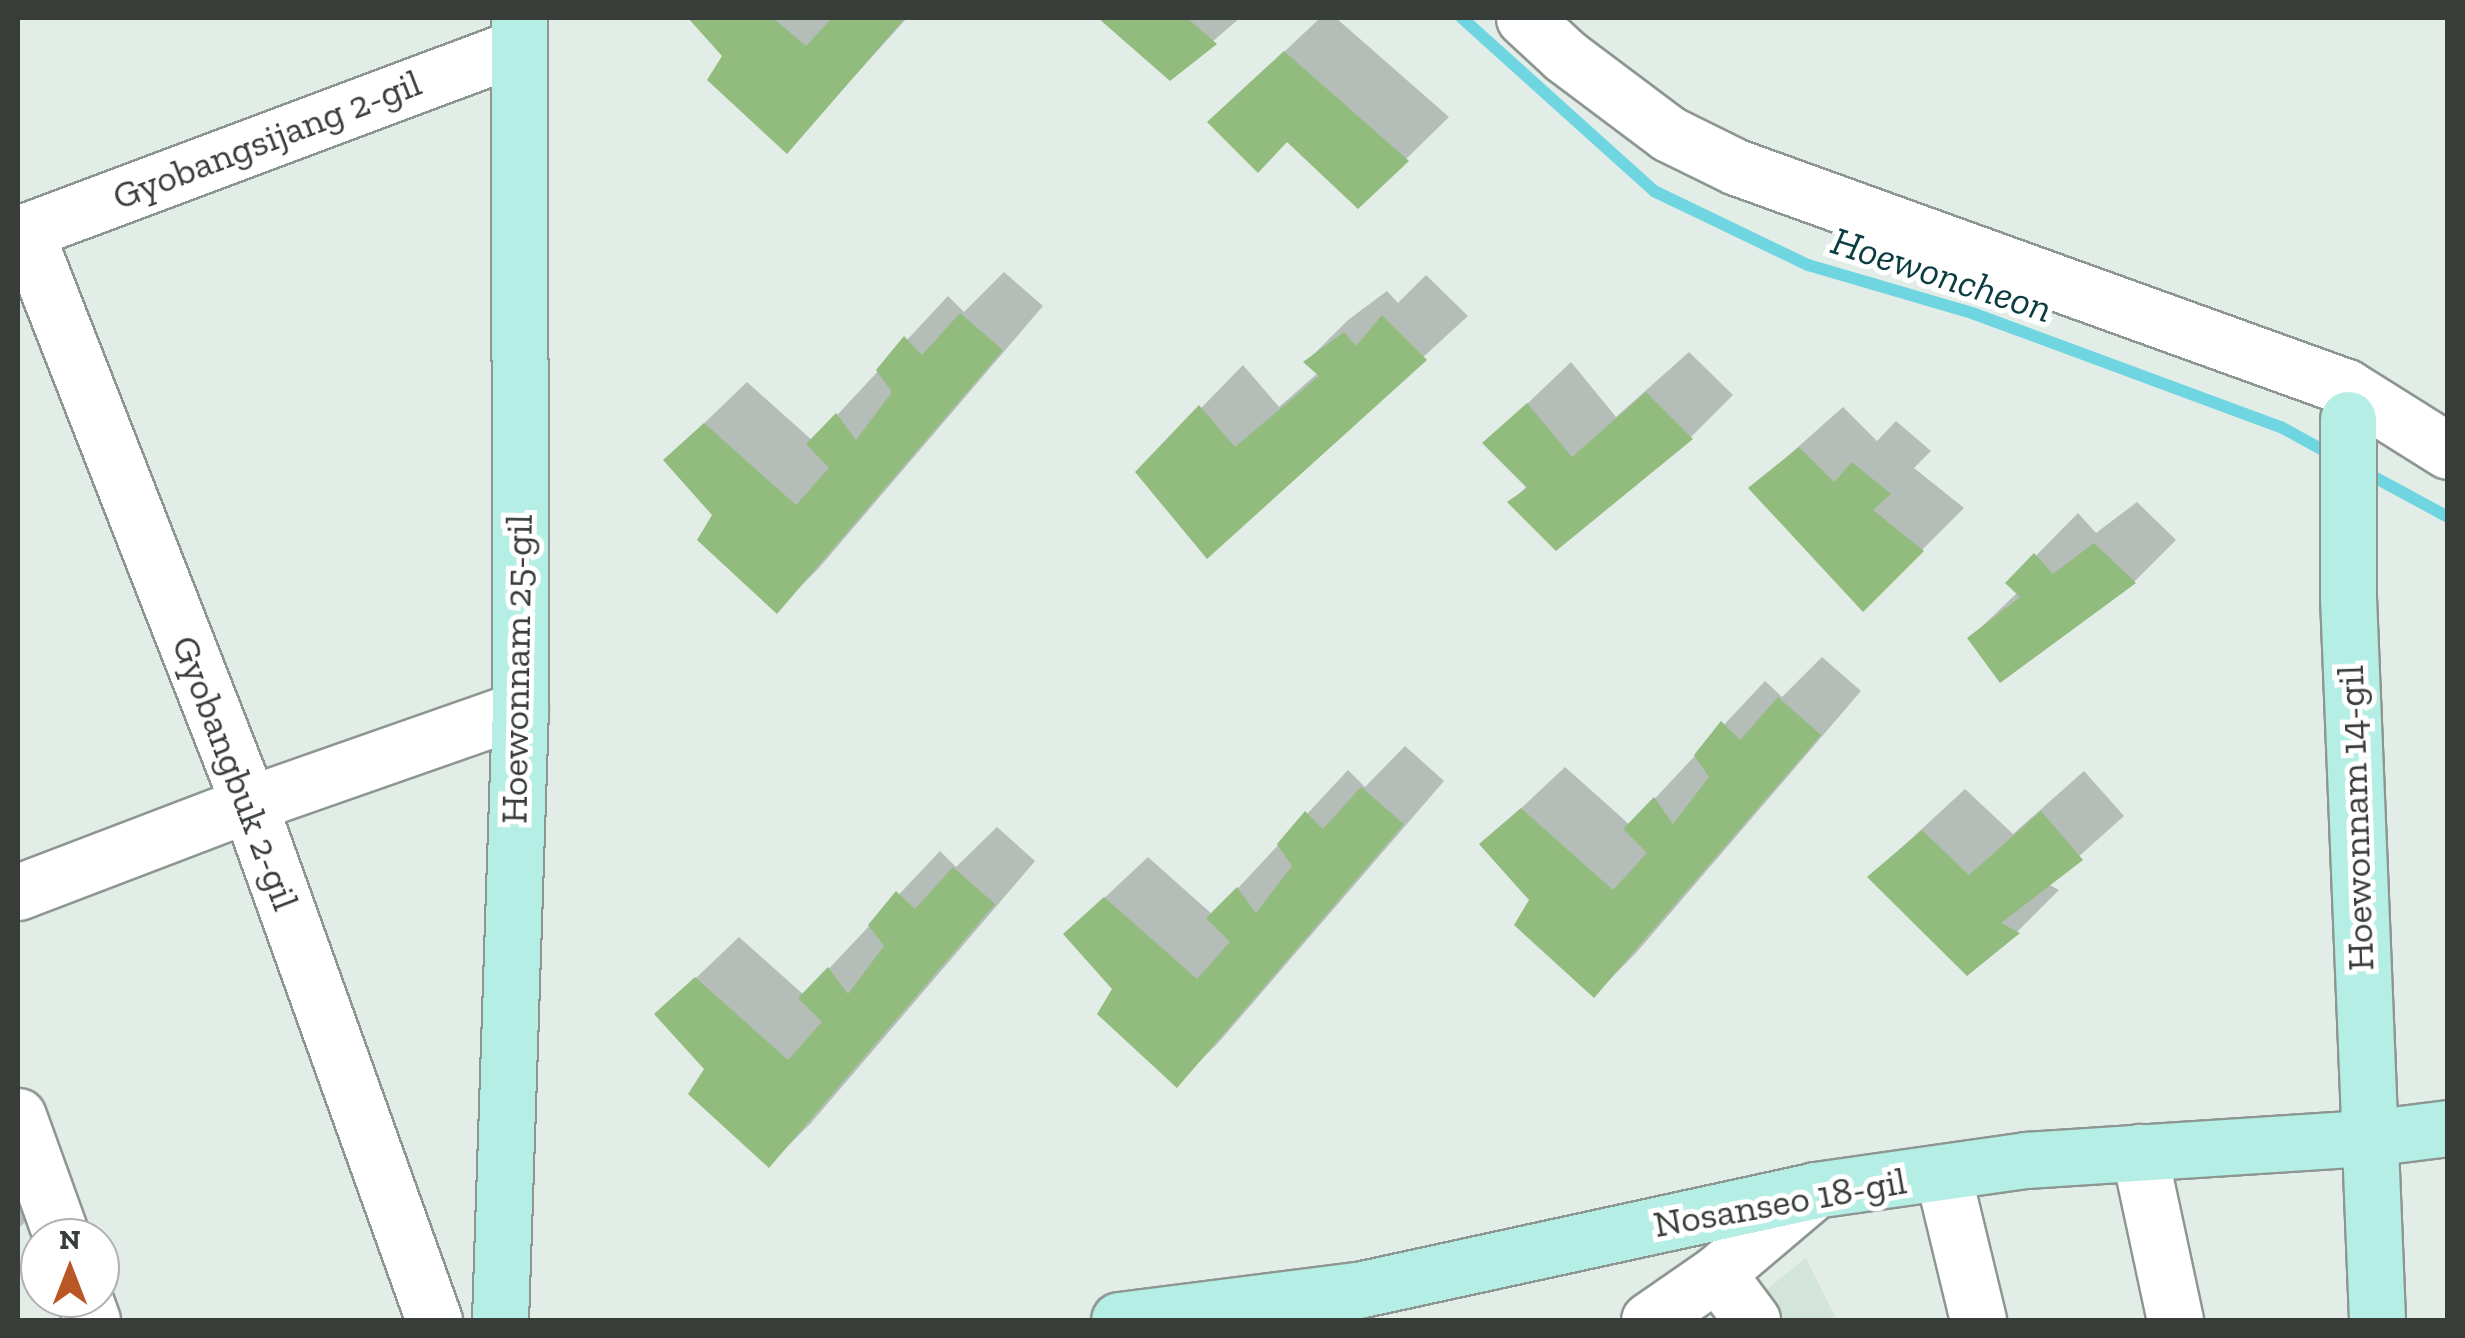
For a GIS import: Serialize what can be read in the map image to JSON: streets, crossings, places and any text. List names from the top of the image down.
{
  "streets": {
    "main road": ["Hoewonnam 25-gil", "Hoewonnam 14-gil", "Nosanseo 18-gil"],
    "street": ["Gyobangsijang 2-gil", "Gyobangbuk 2-gil"]
  },
  "crossings": [
    ["Gyobangsijang 2-gil", "Hoewonnam 25-gil"],
    ["Gyobangsijang 2-gil", "Gyobangbuk 2-gil"],
    ["Hoewonnam 14-gil", "Nosanseo 18-gil"]
  ],
  "water": ["Hoewoncheon"],
  "north": "top"
}
